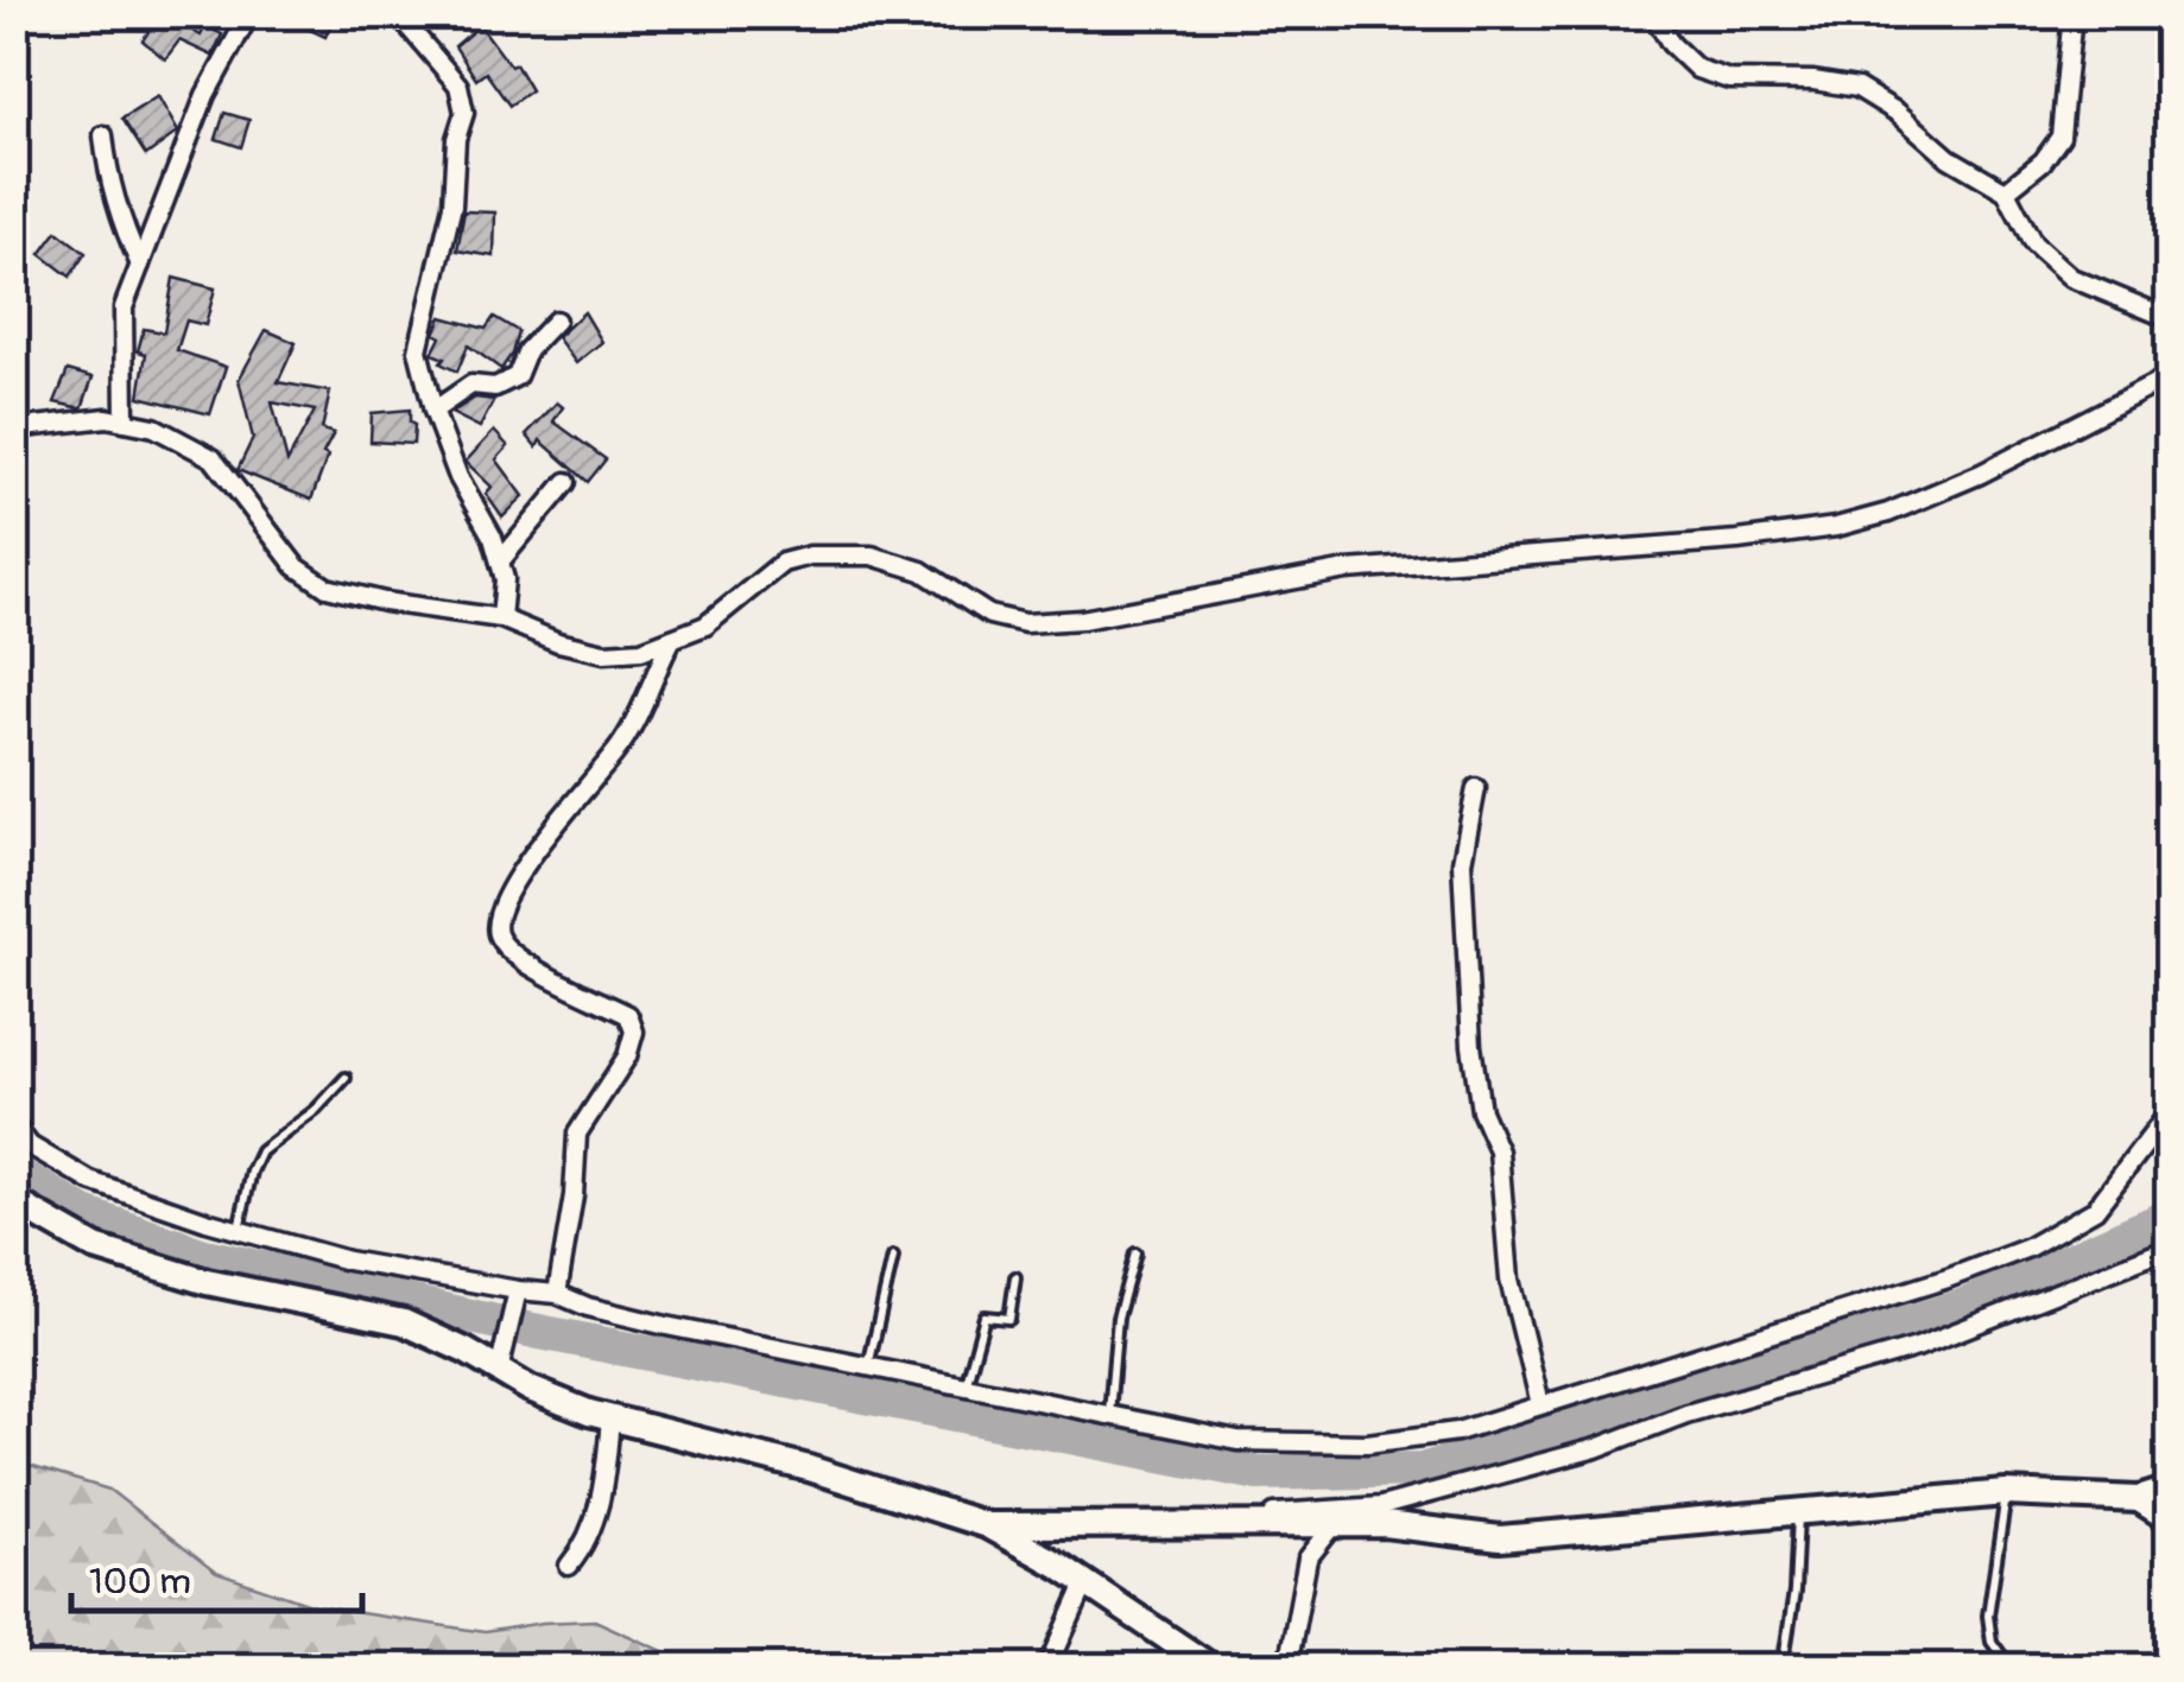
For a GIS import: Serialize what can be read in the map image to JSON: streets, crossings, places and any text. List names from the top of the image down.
{
  "scale_bar": "100 m"
}
